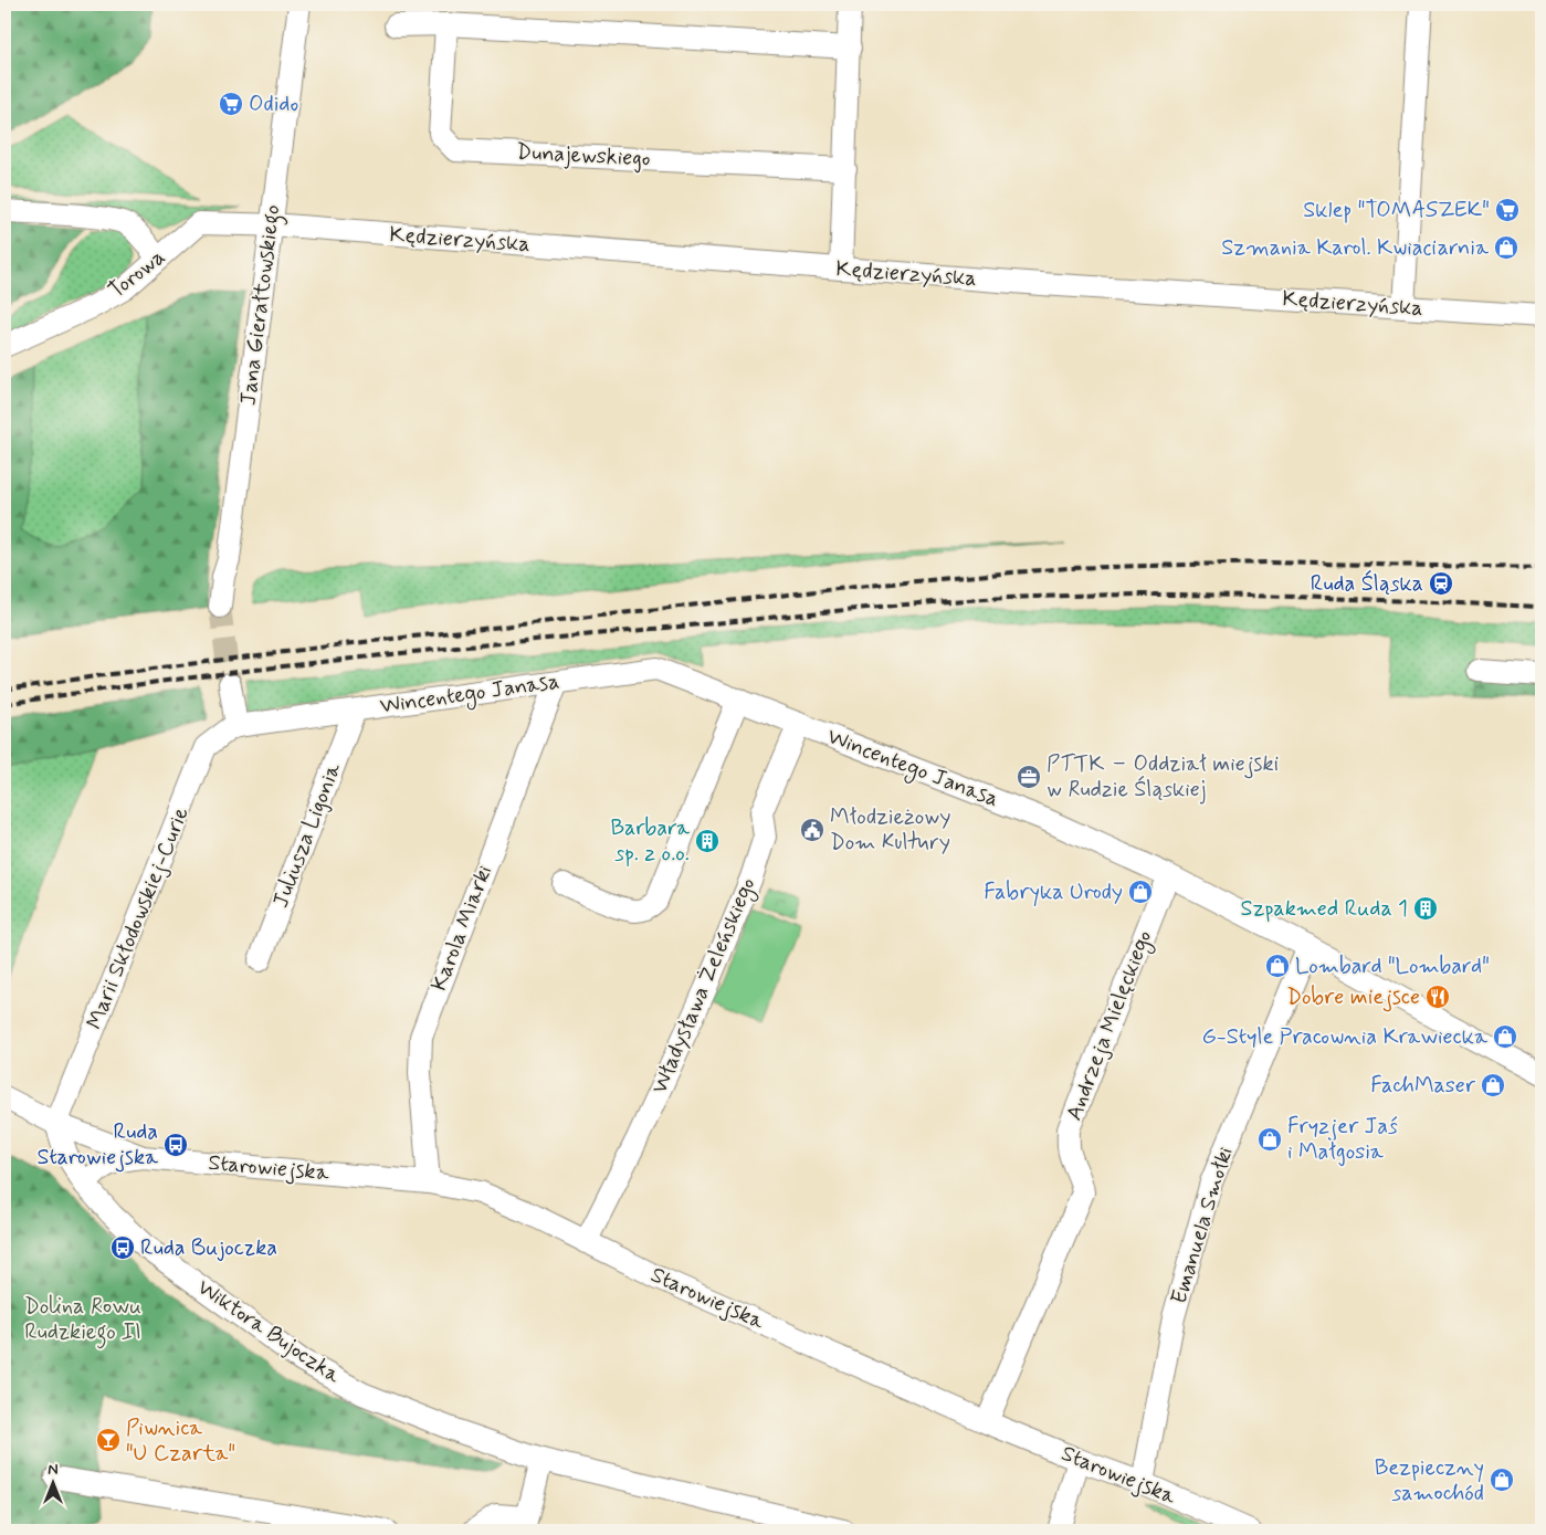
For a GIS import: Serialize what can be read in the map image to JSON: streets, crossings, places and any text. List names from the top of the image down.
{
  "streets": {
    "street": [
      "Dunajewskiego",
      "Kędzierzyńska",
      "Torowa",
      "Jana Gierałtowskiego",
      "Wincentego Janasa",
      "Juliusza Ligonia",
      "Marii Skłodowskiej-Curie",
      "Karola Miarki",
      "Władysława Żeleńskiego",
      "Andrzeja Mielęckiego",
      "Starowiejska",
      "Emanuela Smołki",
      "Wiktora Bujoczka"
    ]
  },
  "crossings": [
    ["Kędzierzyńska", "Torowa"],
    ["Kędzierzyńska", "Jana Gierałtowskiego"],
    ["Torowa", "Jana Gierałtowskiego"],
    ["Wincentego Janasa", "Juliusza Ligonia"],
    ["Wincentego Janasa", "Marii Skłodowskiej-Curie"],
    ["Wincentego Janasa", "Karola Miarki"],
    ["Wincentego Janasa", "Władysława Żeleńskiego"],
    ["Wincentego Janasa", "Andrzeja Mielęckiego"],
    ["Wincentego Janasa", "Emanuela Smołki"],
    ["Marii Skłodowskiej-Curie", "Starowiejska"],
    ["Marii Skłodowskiej-Curie", "Wiktora Bujoczka"],
    ["Karola Miarki", "Starowiejska"],
    ["Władysława Żeleńskiego", "Starowiejska"],
    ["Andrzeja Mielęckiego", "Starowiejska"],
    ["Starowiejska", "Emanuela Smołki"],
    ["Starowiejska", "Wiktora Bujoczka"]
  ],
  "parks": ["Dolina Rowu Rudzkiego II"],
  "places": {
    "supermarket": ["Odido", "Sklep \"TOMASZEK\""],
    "shop": [
      "Szmania Karol. Kwiaciarnia",
      "Fabryka Urody",
      "Lombard \"Lombard\"",
      "G-Style Pracownia Krawiecka",
      "FachMaser",
      "Fryzjer Jaś i Małgosia",
      "Bezpieczny samochód"
    ],
    "station": ["Ruda Śląska"],
    "office": ["PTTK – Oddział miejski w Rudzie Śląskiej"],
    "public building": ["Młodzieżowy Dom Kultury"],
    "building": ["Barbara sp. z o.o.", "Szpakmed Ruda 1"],
    "restaurant": ["Dobre miejsce"],
    "bus stop": ["Ruda Starowiejska", "Ruda Bujoczka"],
    "bar": ["Piwnica \"U Czarta\""]
  },
  "north": "top"
}
